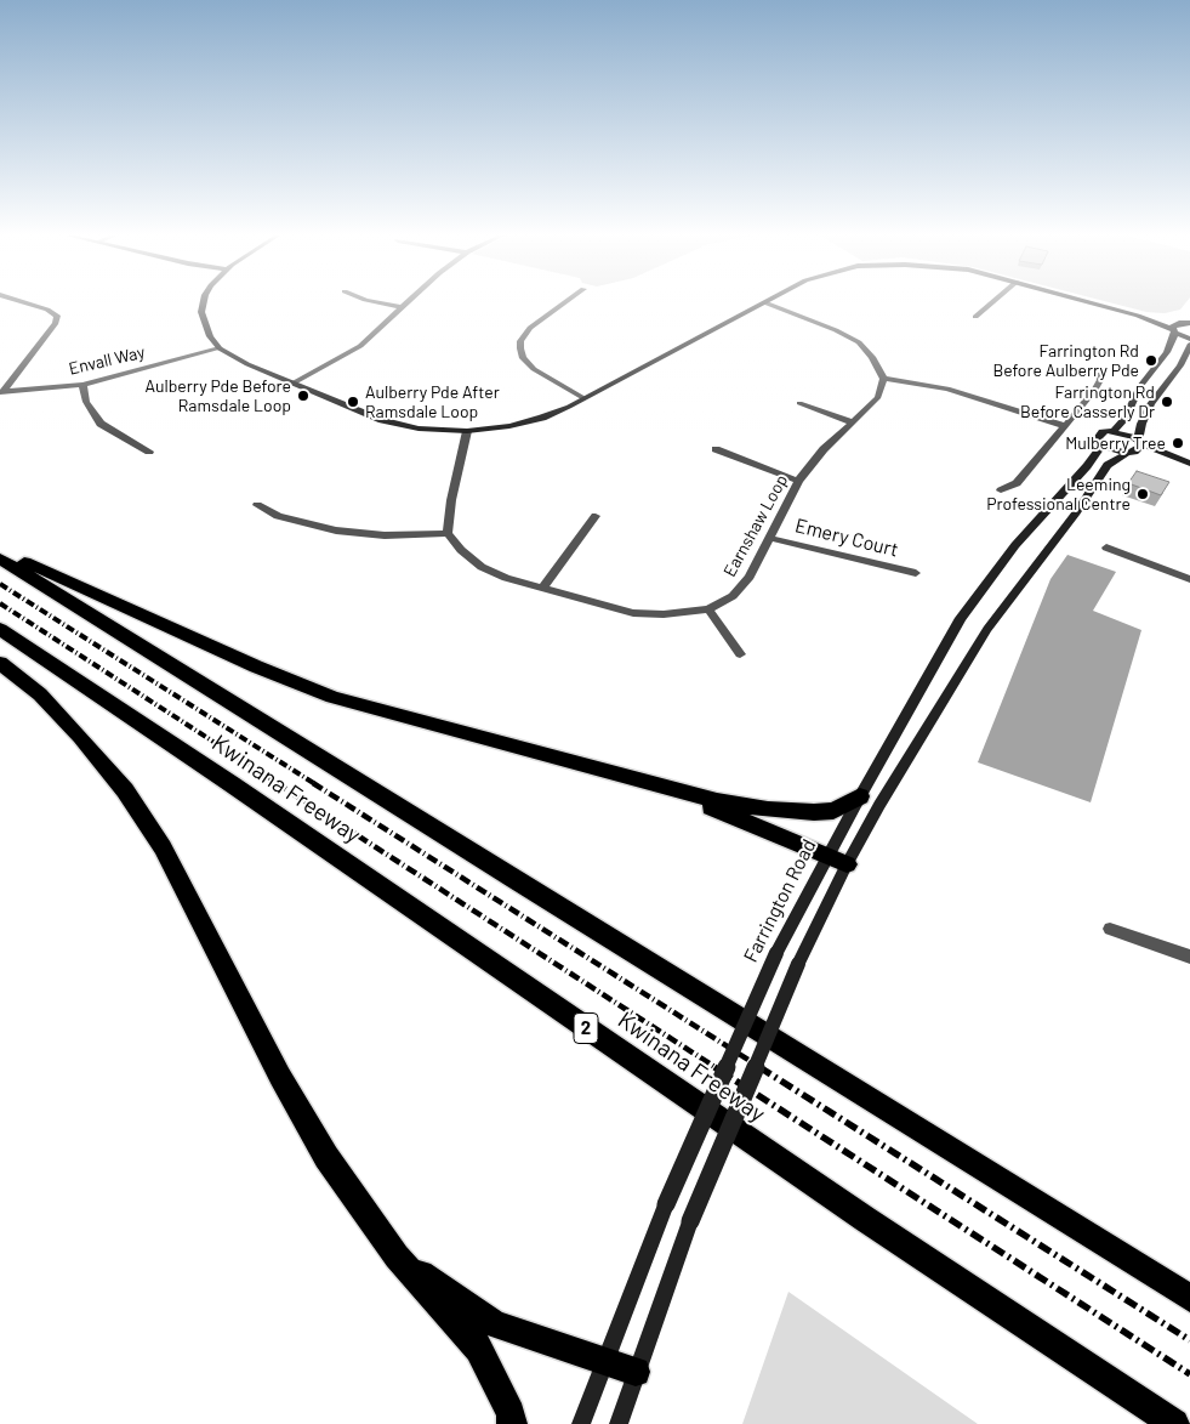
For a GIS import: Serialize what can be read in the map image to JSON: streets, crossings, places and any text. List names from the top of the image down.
{
  "streets": {
    "highway": ["Kwinana Freeway", "2"],
    "main road": ["Farrington Road"],
    "street": ["Envall Way", "Earnshaw Loop", "Emery Court"]
  },
  "crossings": [
    ["Earnshaw Loop", "Emery Court"]
  ],
  "places": [
    "Farrington Rd Before Aulberry Pde",
    "Aulberry Pde Before Ramsdale Loop",
    "Aulberry Pde After Ramsdale Loop",
    "Farrington Rd Before Casserly Dr",
    "Mulberry Tree",
    "Leeming Professional Centre"
  ]
}
